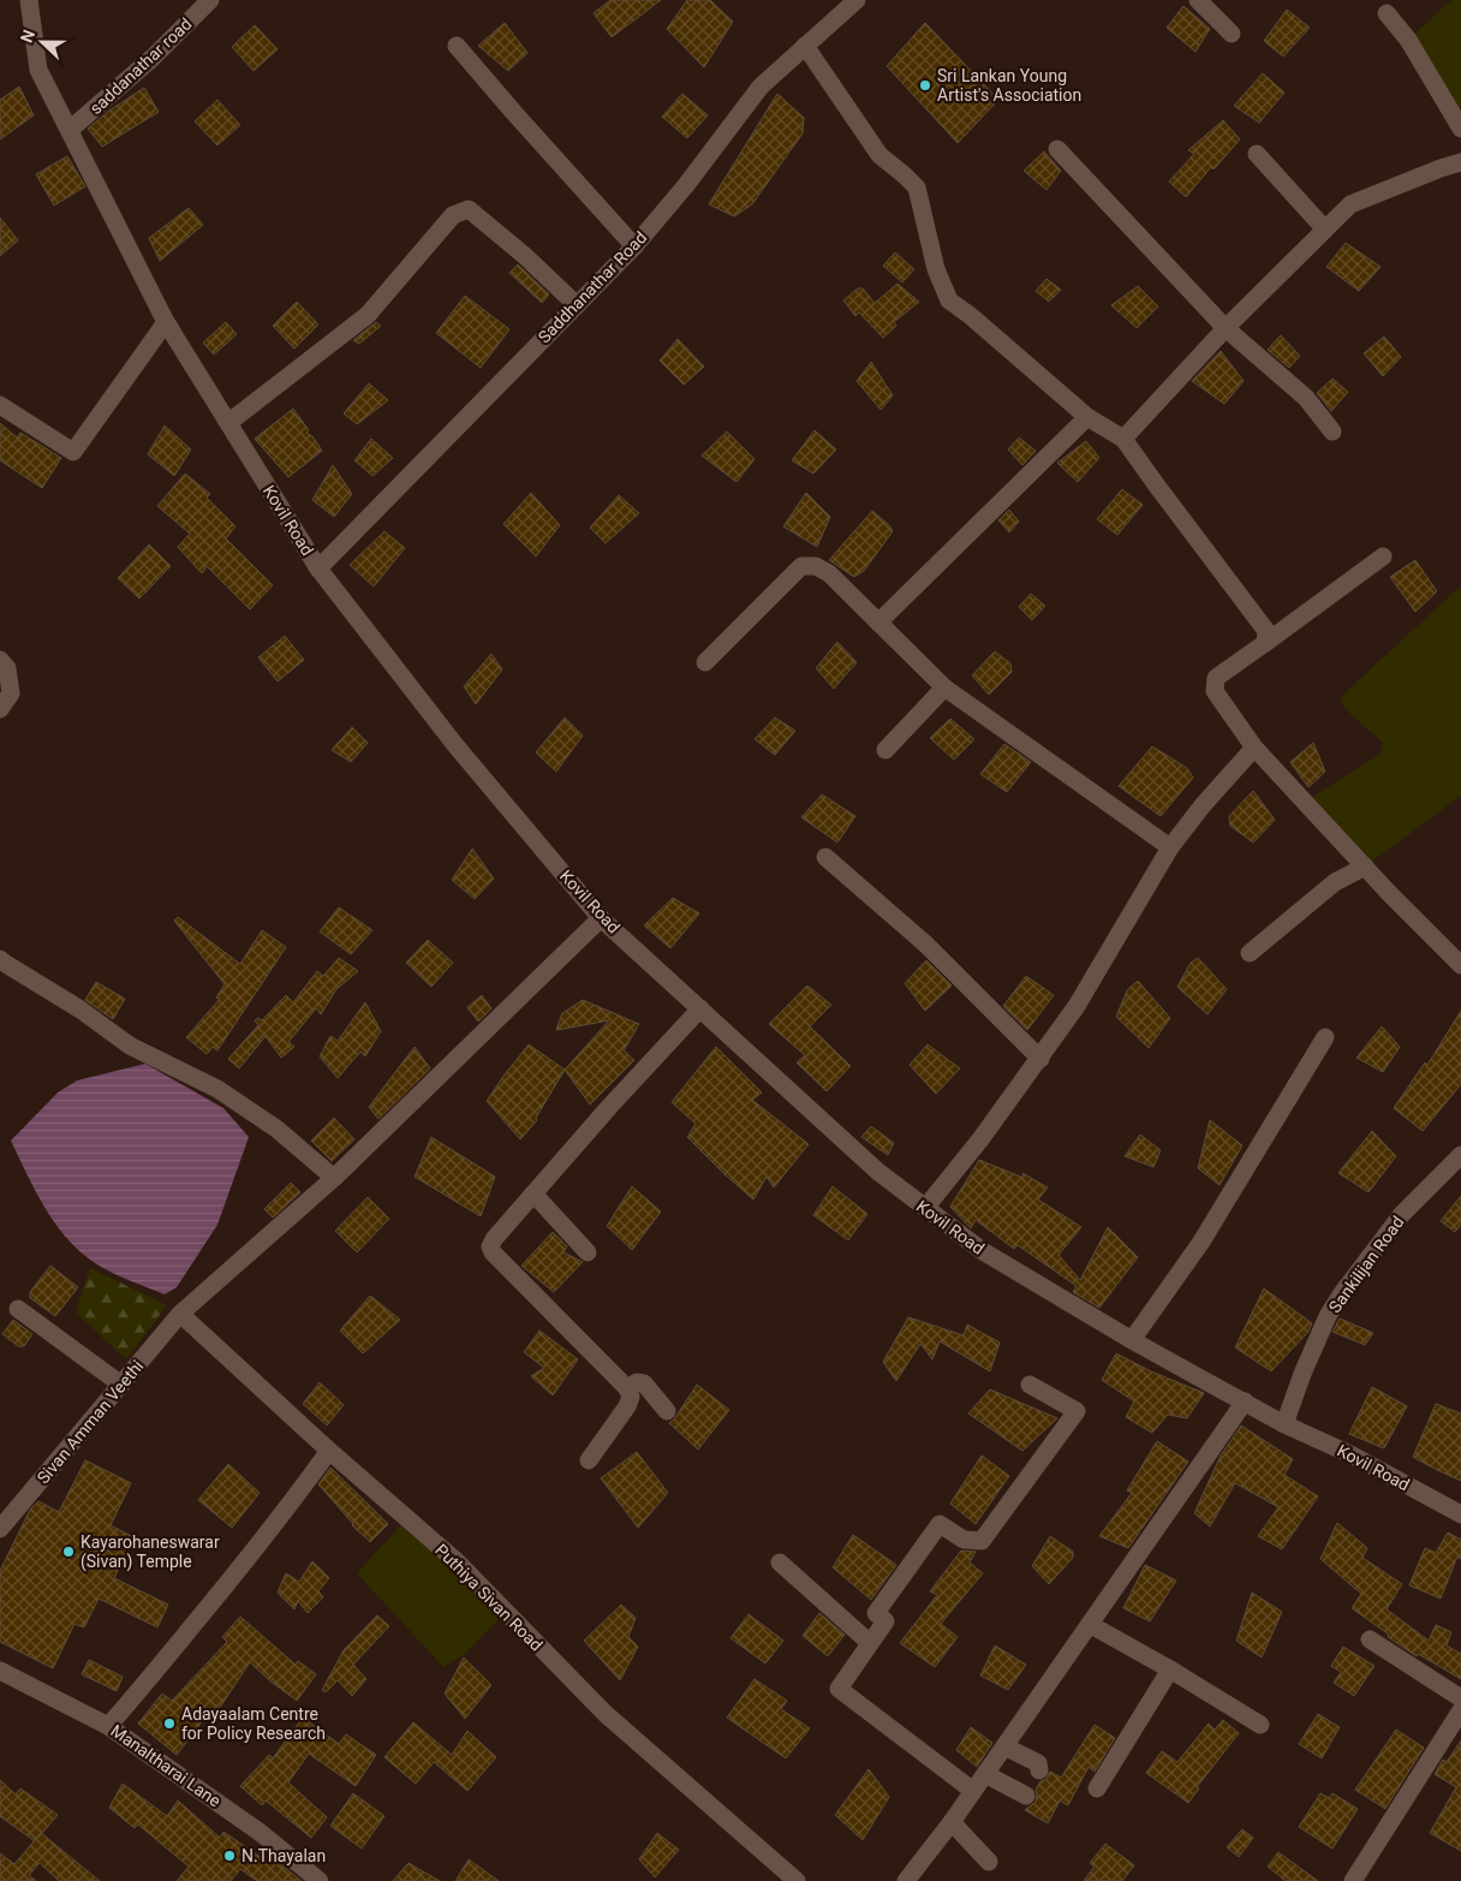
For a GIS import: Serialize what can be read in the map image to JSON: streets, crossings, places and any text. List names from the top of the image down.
{
  "streets": {
    "street": [
      "saddanathar road",
      "Saddhanathar Road",
      "Kovil Road",
      "Sankilijan Road",
      "Sivan Amman Veethi",
      "Puthiya Sivan Road",
      "Manaltharai Lane"
    ]
  },
  "crossings": [
    ["saddanathar road", "Kovil Road"],
    ["Saddhanathar Road", "Kovil Road"],
    ["Kovil Road", "Sankilijan Road"],
    ["Kovil Road", "Sivan Amman Veethi"],
    ["Sivan Amman Veethi", "Puthiya Sivan Road"]
  ],
  "places": [
    "Sri Lankan Young Artist's Association",
    "Kayarohaneswarar (Sivan) Temple",
    "Adayaalam Centre for Policy Research",
    "N.Thayalan"
  ],
  "north": "left"
}
